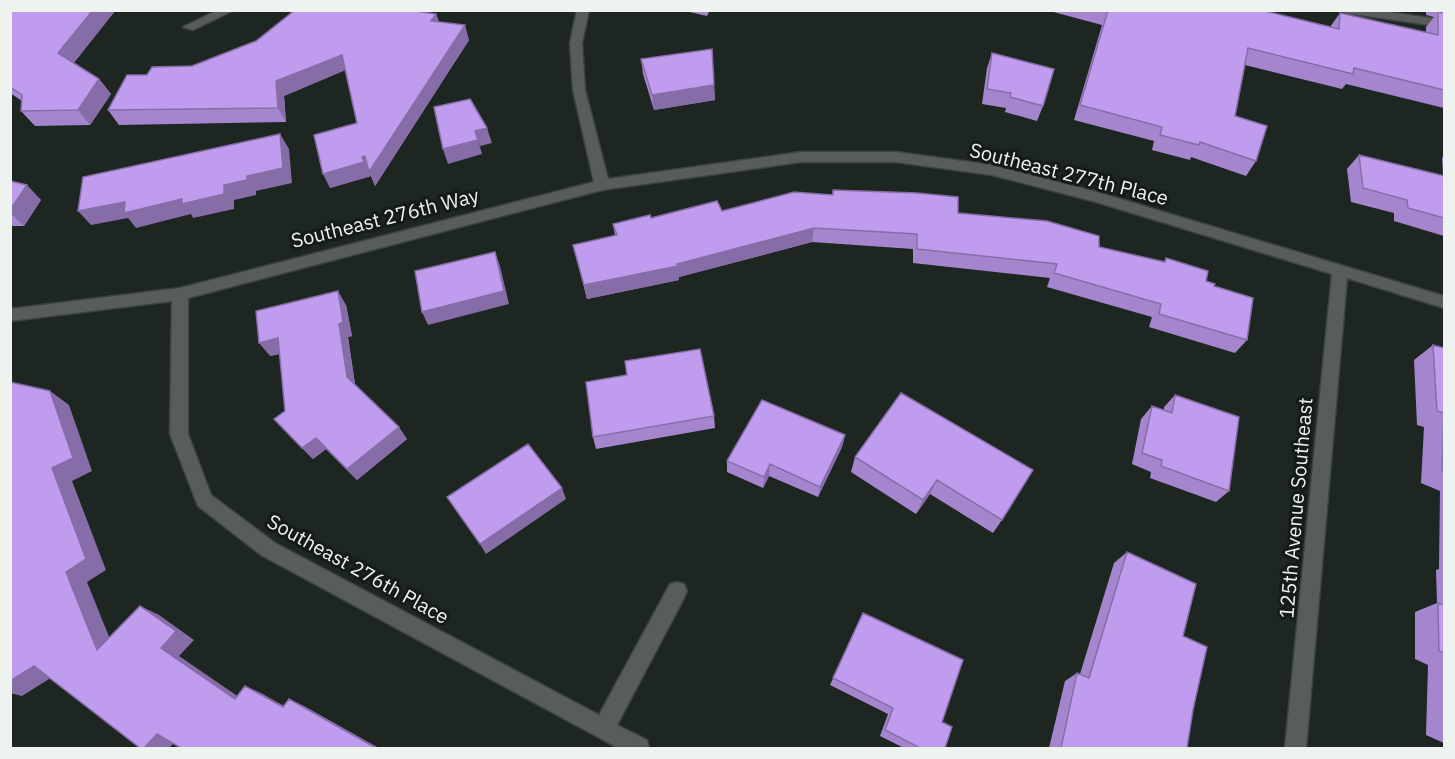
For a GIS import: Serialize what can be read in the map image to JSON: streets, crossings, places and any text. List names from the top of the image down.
{
  "streets": {
    "street": [
      "Southeast 277th Place",
      "Southeast 276th Way",
      "125th Avenue Southeast",
      "Southeast 276th Place"
    ]
  },
  "crossings": [
    ["Southeast 277th Place", "Southeast 276th Way"],
    ["Southeast 277th Place", "125th Avenue Southeast"],
    ["Southeast 276th Way", "Southeast 276th Place"]
  ]
}
